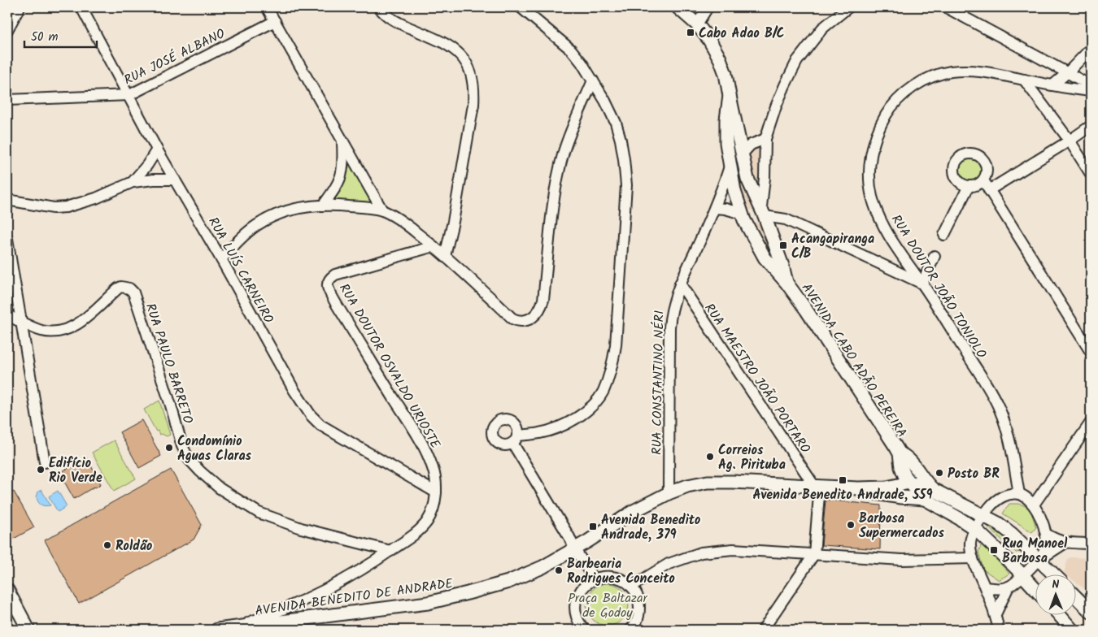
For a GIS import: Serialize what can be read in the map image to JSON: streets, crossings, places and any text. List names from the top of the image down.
{
  "streets": {
    "main road": ["AVENIDA CABO ADÃO PEREIRA", "AVENIDA BENEDITO DE ANDRADE"],
    "street": [
      "RUA JOSÉ ALBANO",
      "RUA LUÍS CARNEIRO",
      "RUA DOUTOR JOÃO TONIOLO",
      "RUA PAULO BARRETO",
      "RUA DOUTOR OSVALDO URIOSTE",
      "RUA MAESTRO JOÃO PORTARO",
      "RUA CONSTANTINO NÉRI"
    ]
  },
  "crossings": [
    ["RUA JOSÉ ALBANO", "RUA LUÍS CARNEIRO"],
    ["RUA LUÍS CARNEIRO", "RUA DOUTOR OSVALDO URIOSTE"],
    ["AVENIDA CABO ADÃO PEREIRA", "RUA CONSTANTINO NÉRI"],
    ["AVENIDA CABO ADÃO PEREIRA", "AVENIDA BENEDITO DE ANDRADE"],
    ["RUA PAULO BARRETO", "RUA DOUTOR OSVALDO URIOSTE"],
    ["RUA DOUTOR OSVALDO URIOSTE", "AVENIDA BENEDITO DE ANDRADE"],
    ["RUA MAESTRO JOÃO PORTARO", "RUA CONSTANTINO NÉRI"],
    ["RUA MAESTRO JOÃO PORTARO", "AVENIDA BENEDITO DE ANDRADE"],
    ["RUA CONSTANTINO NÉRI", "AVENIDA BENEDITO DE ANDRADE"]
  ],
  "parks": ["Praça Baltazar de Godoy"],
  "places": {
    "transit": [
      "Cabo Adao B/C",
      "Acangapiranga C/B",
      "Avenida Benedito Andrade, 559",
      "Avenida Benedito Andrade, 379",
      "Rua Manoel Barbosa"
    ],
    "other": [
      "Condomínio Aguas Claras",
      "Correios Ag. Pirituba",
      "Edifício Rio Verde",
      "Posto BR",
      "Barbosa Supermercados",
      "Roldão",
      "Barbearia Rodrigues Conceito"
    ]
  },
  "scale_bar": "50 m",
  "north": "top"
}
